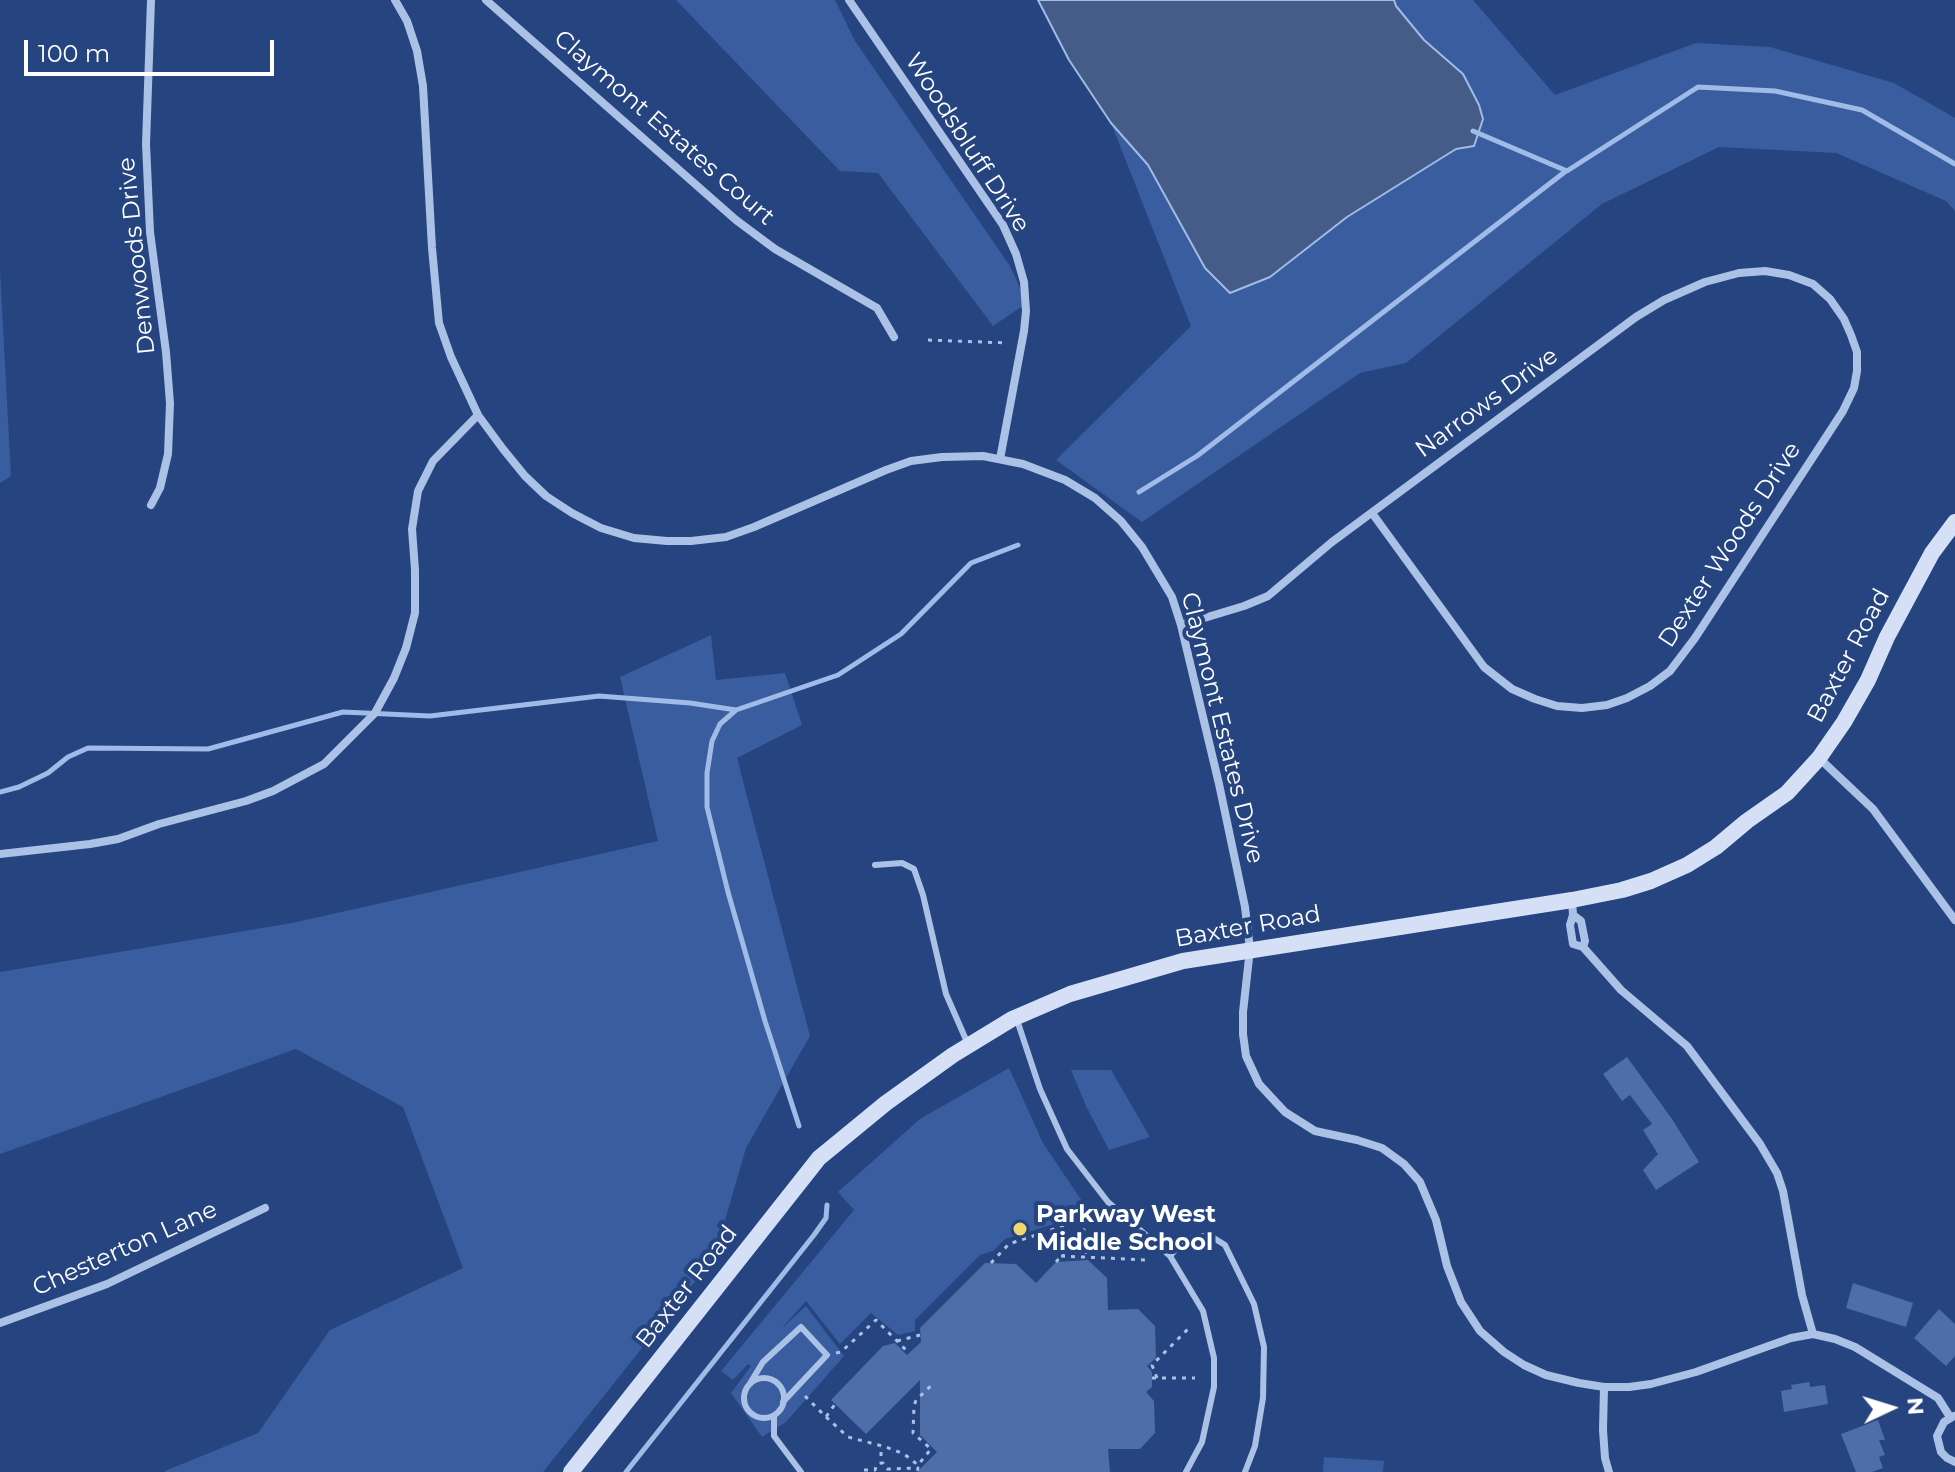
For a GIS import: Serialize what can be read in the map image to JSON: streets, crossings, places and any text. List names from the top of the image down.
{
  "streets": {
    "main road": ["Baxter Road"],
    "street": [
      "Claymont Estates Court",
      "Woodsbluff Drive",
      "Denwoods Drive",
      "Narrows Drive",
      "Dexter Woods Drive",
      "Claymont Estates Drive",
      "Chesterton Lane"
    ]
  },
  "crossings": [
    ["Woodsbluff Drive", "Claymont Estates Drive"],
    ["Narrows Drive", "Dexter Woods Drive"],
    ["Narrows Drive", "Claymont Estates Drive"],
    ["Baxter Road", "Claymont Estates Drive"]
  ],
  "places": ["Parkway West Middle School"],
  "scale_bar": "100 m",
  "north": "right"
}
